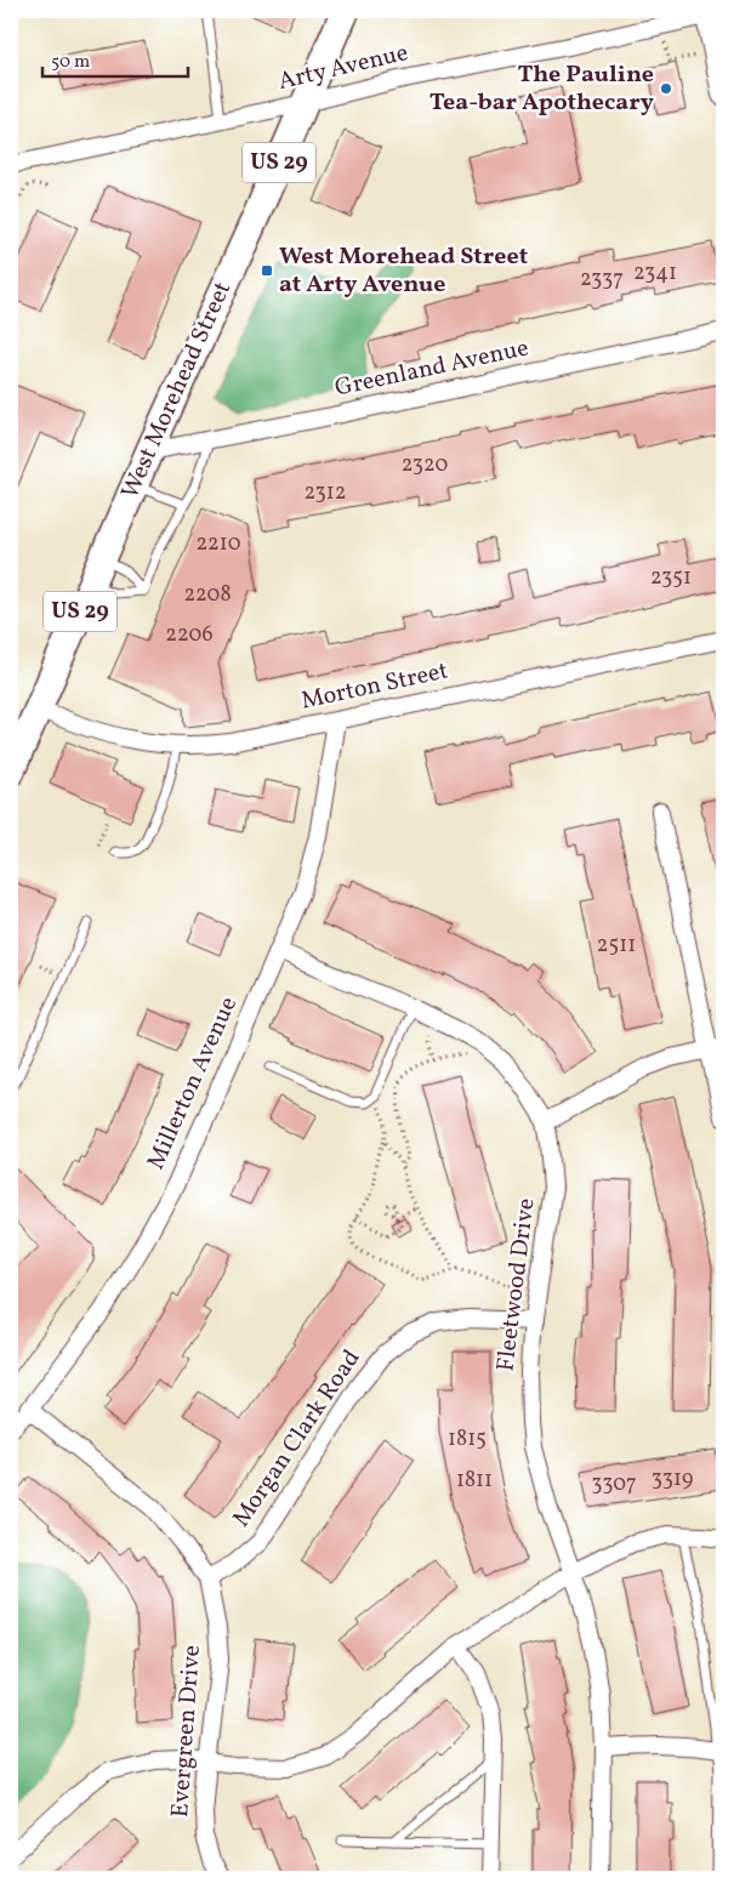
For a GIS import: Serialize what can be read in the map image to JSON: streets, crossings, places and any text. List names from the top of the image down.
{
  "streets": {
    "main road": ["US 29", "West Morehead Street"],
    "street": [
      "Arty Avenue",
      "Greenland Avenue",
      "Morton Street",
      "Millerton Avenue",
      "Fleetwood Drive",
      "Morgan Clark Road",
      "Evergreen Drive"
    ]
  },
  "crossings": [
    ["Arty Avenue", "West Morehead Street"],
    ["Greenland Avenue", "West Morehead Street"],
    ["West Morehead Street", "Morton Street"],
    ["Morton Street", "Millerton Avenue"],
    ["Millerton Avenue", "Fleetwood Drive"],
    ["Millerton Avenue", "Evergreen Drive"],
    ["Fleetwood Drive", "Morgan Clark Road"],
    ["Morgan Clark Road", "Evergreen Drive"]
  ],
  "places": {
    "other": ["The Pauline Tea-bar Apothecary"],
    "transit": ["West Morehead Street at Arty Avenue"]
  },
  "house_numbers": [
    "2341",
    "2337",
    "2320",
    "2312",
    "2210",
    "2351",
    "2208",
    "2206",
    "2511",
    "1815",
    "3319",
    "1811",
    "3307"
  ],
  "scale_bar": "50 m"
}
